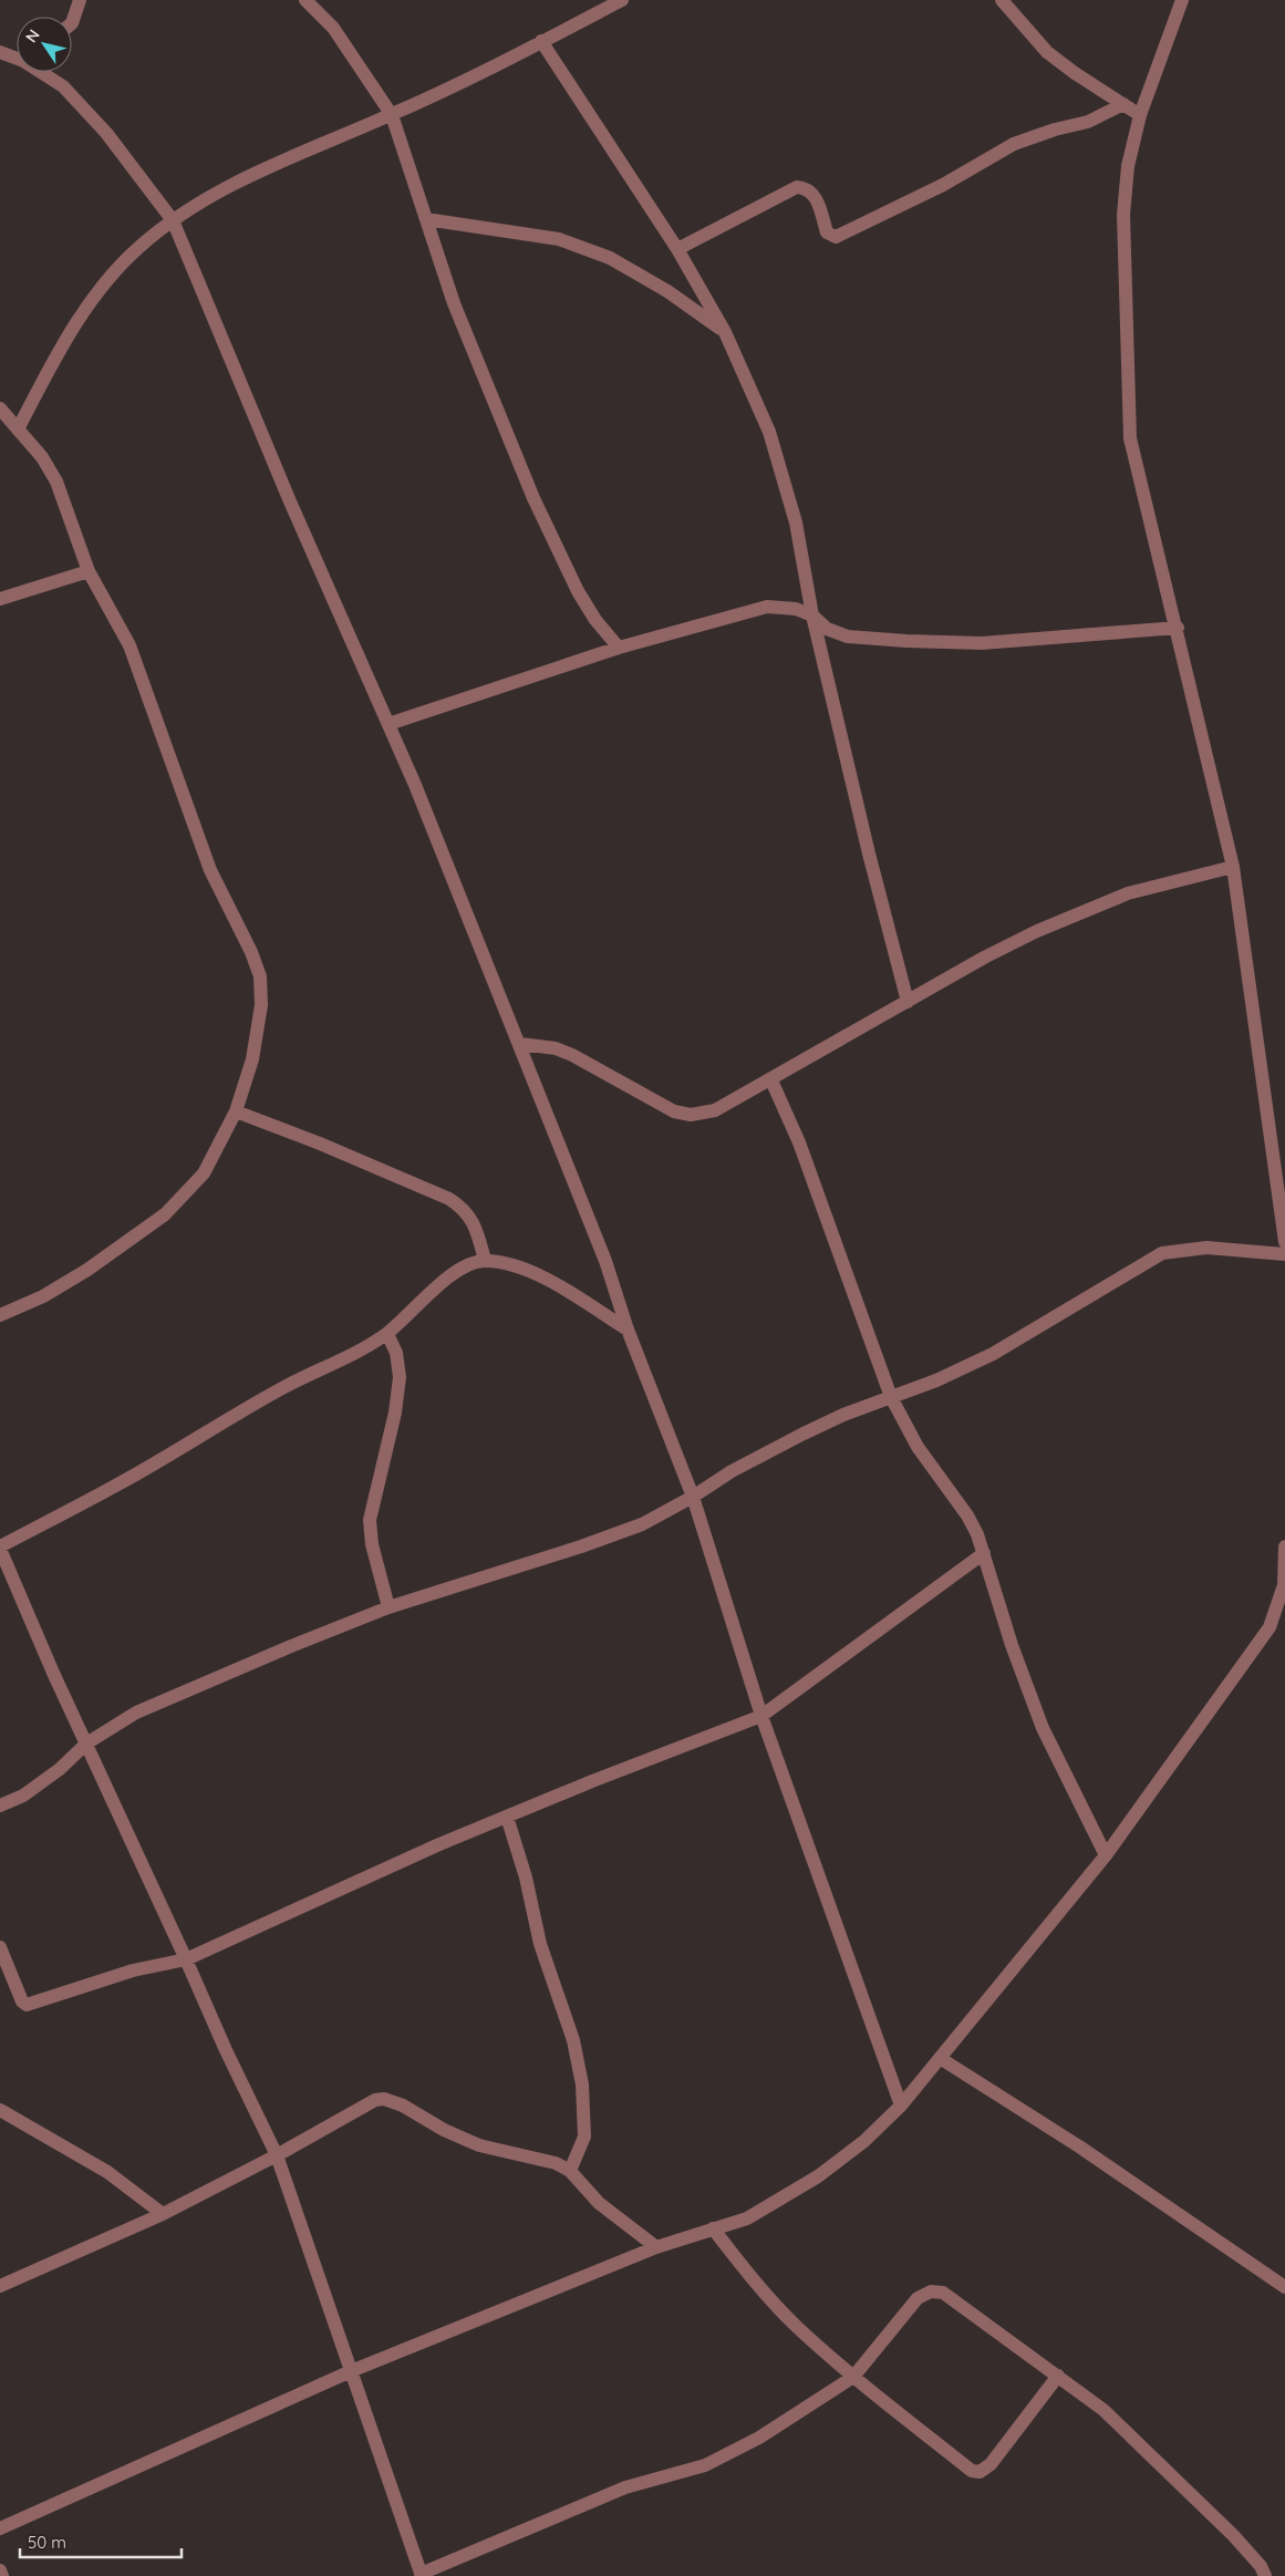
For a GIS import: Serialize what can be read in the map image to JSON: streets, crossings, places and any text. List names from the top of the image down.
{
  "scale_bar": "50 m",
  "north": "top left"
}
